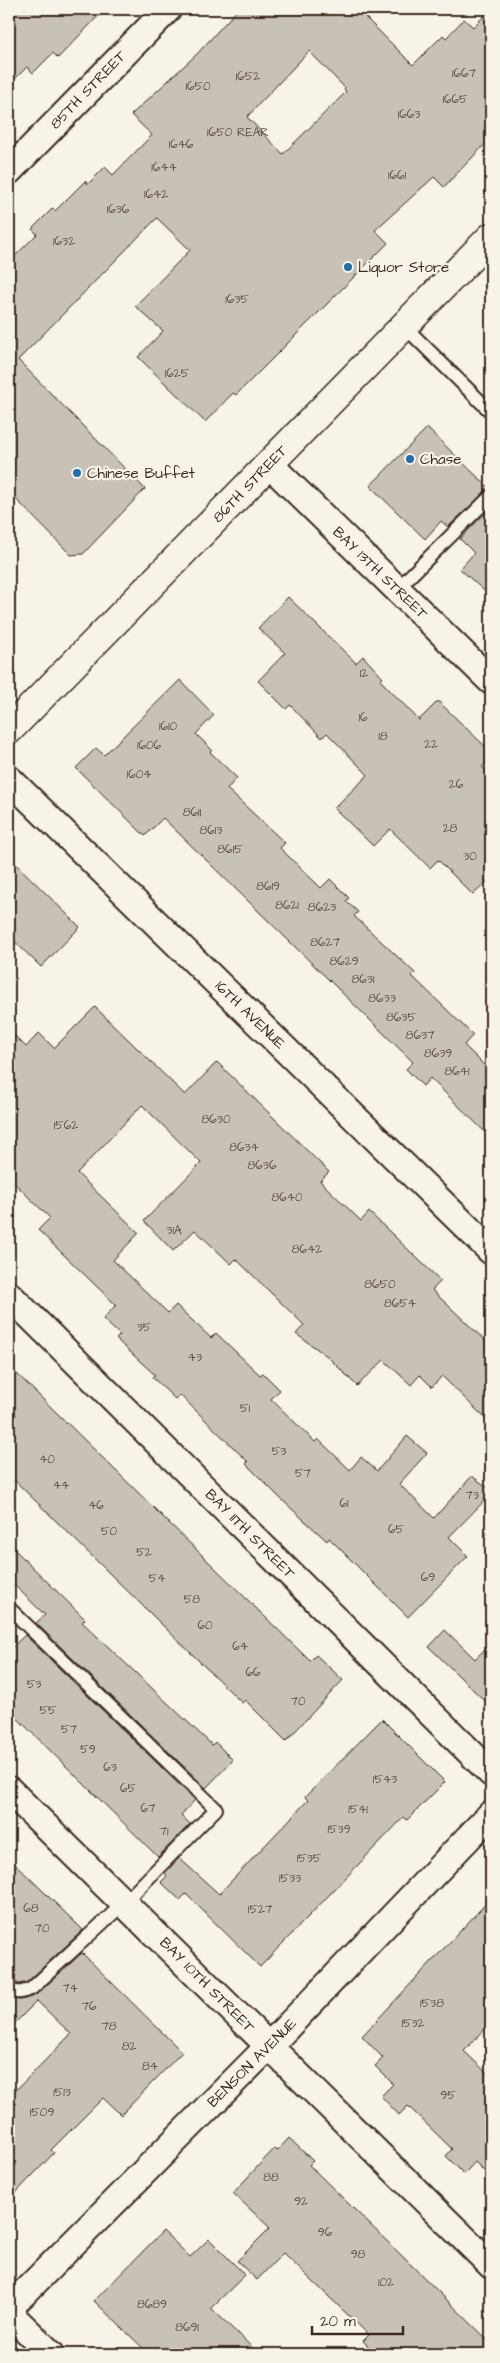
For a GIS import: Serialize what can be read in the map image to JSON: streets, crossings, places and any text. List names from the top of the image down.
{
  "streets": {
    "main road": ["86TH STREET"],
    "street": [
      "85TH STREET",
      "BAY 13TH STREET",
      "16TH AVENUE",
      "BAY 11TH STREET",
      "BAY 10TH STREET",
      "BENSON AVENUE"
    ]
  },
  "crossings": [
    ["86TH STREET", "BAY 13TH STREET"],
    ["BAY 10TH STREET", "BENSON AVENUE"]
  ],
  "places": ["Liquor Store", "Chase", "Chinese Buffet"],
  "house_numbers": [
    "1667",
    "1652",
    "1650",
    "1665",
    "1663",
    "1650 REAR",
    "1646",
    "1644",
    "1661",
    "1642",
    "1636",
    "1632",
    "1635",
    "1625",
    "12",
    "16",
    "1610",
    "18",
    "22",
    "1606",
    "1604",
    "26",
    "8611",
    "28",
    "8613",
    "8615",
    "30",
    "8619",
    "8621",
    "8623",
    "8627",
    "8629",
    "8631",
    "8633",
    "8635",
    "8637",
    "8639",
    "8641",
    "8630",
    "1562",
    "8634",
    "8636",
    "8640",
    "31A",
    "8642",
    "8650",
    "8654",
    "35",
    "43",
    "51",
    "53",
    "40",
    "57",
    "44",
    "73",
    "61",
    "46",
    "65",
    "50",
    "52",
    "69",
    "54",
    "58",
    "60",
    "64",
    "66",
    "53",
    "70",
    "55",
    "57",
    "59",
    "63",
    "1543",
    "65",
    "67",
    "1541",
    "1539",
    "71",
    "1535",
    "1533",
    "68",
    "1527",
    "70",
    "74",
    "1538",
    "76",
    "1532",
    "78",
    "82",
    "84",
    "1513",
    "95",
    "1509",
    "88",
    "92",
    "96",
    "98",
    "102",
    "8689",
    "8691"
  ],
  "scale_bar": "20 m"
}
